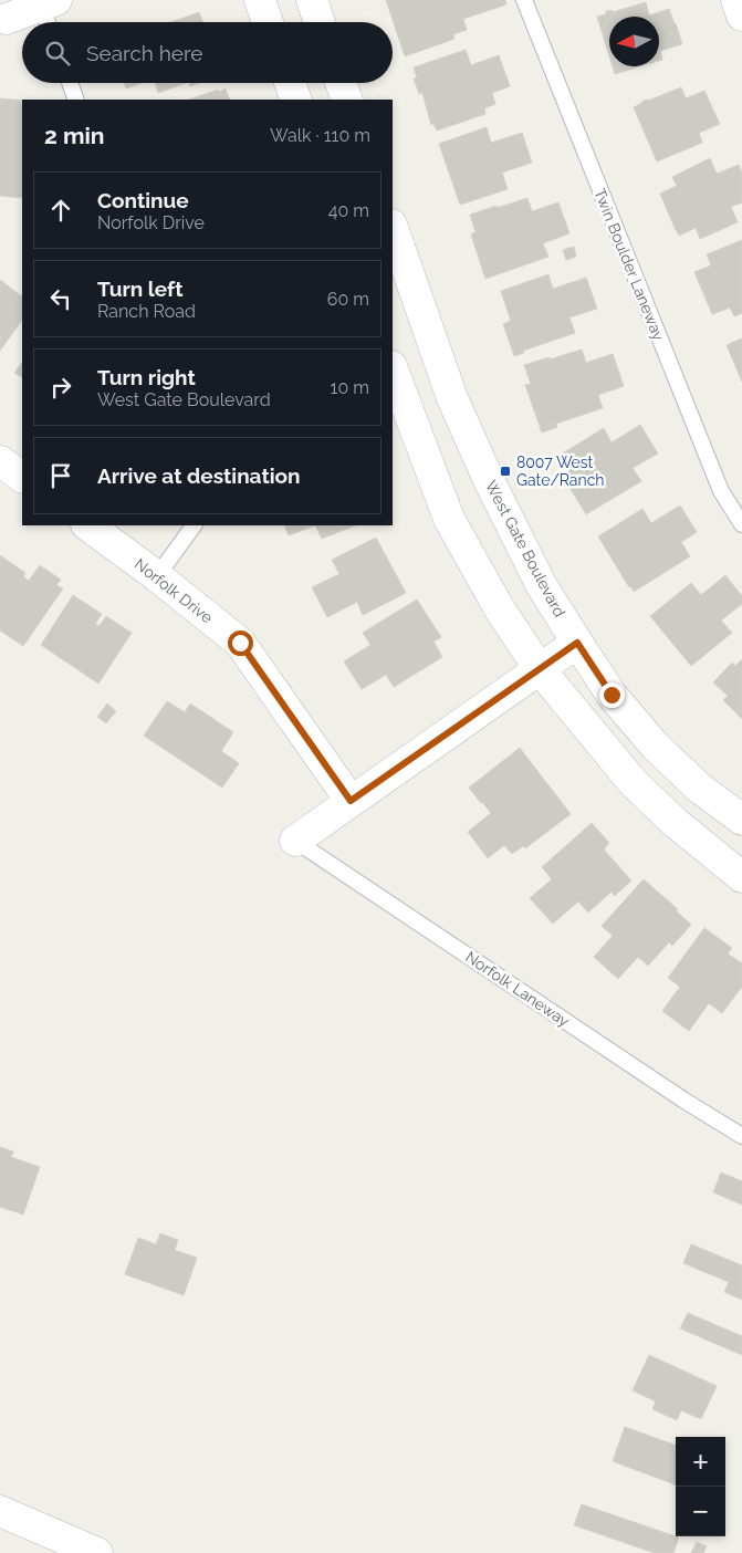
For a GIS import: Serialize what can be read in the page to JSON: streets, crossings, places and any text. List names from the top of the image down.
{
  "streets": {
    "main road": ["West Gate Boulevard", "Norfolk Drive"],
    "lane": ["Twin Boulder Laneway", "Norfolk Laneway"]
  },
  "places": {
    "transit": ["8007 West Gate/Ranch"]
  },
  "north": "left",
  "page": {
    "search": "Search here",
    "heading": ["2 min", "Walk · 110 m"],
    "list": [
      ["Continue", "Norfolk Drive", "40 m"],
      ["Turn left", "Ranch Road", "60 m"],
      ["Turn right", "West Gate Boulevard", "10 m"],
      "Arrive at destination"
    ],
    "map_buttons": ["+", "−"]
  }
}
